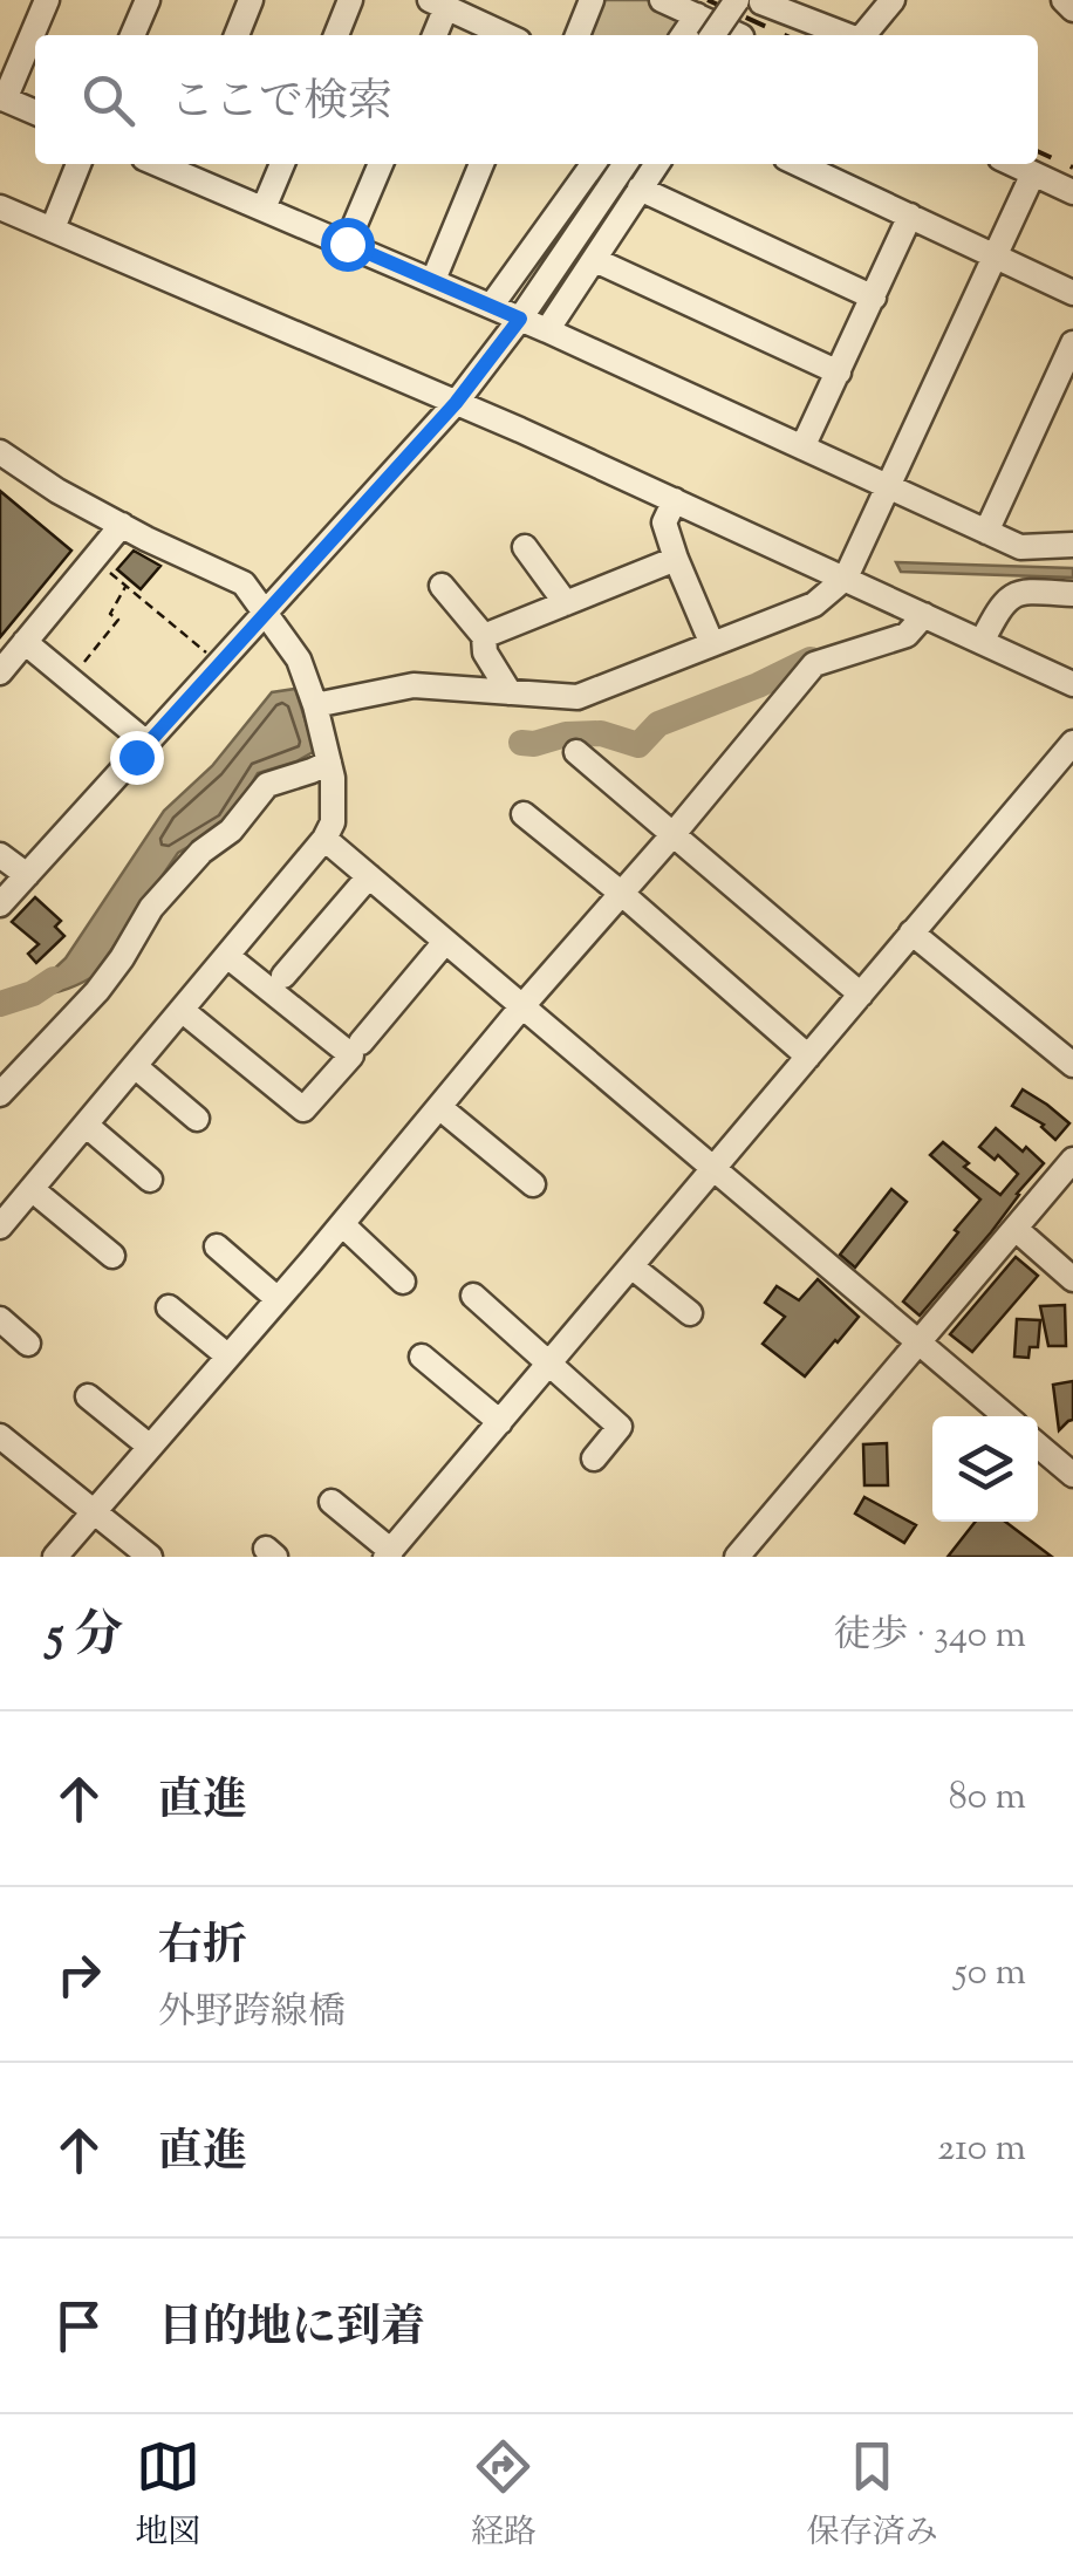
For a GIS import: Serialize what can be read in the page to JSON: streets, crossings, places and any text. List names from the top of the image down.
{
  "page": {
    "search": "ここで検索",
    "heading": ["5 分", "徒歩 · 340 m"],
    "list": [
      ["直進", "80 m"],
      ["右折", "外野跨線橋", "50 m"],
      ["直進", "210 m"],
      "目的地に到着"
    ],
    "nav": ["地図", "経路", "保存済み"]
  }
}
